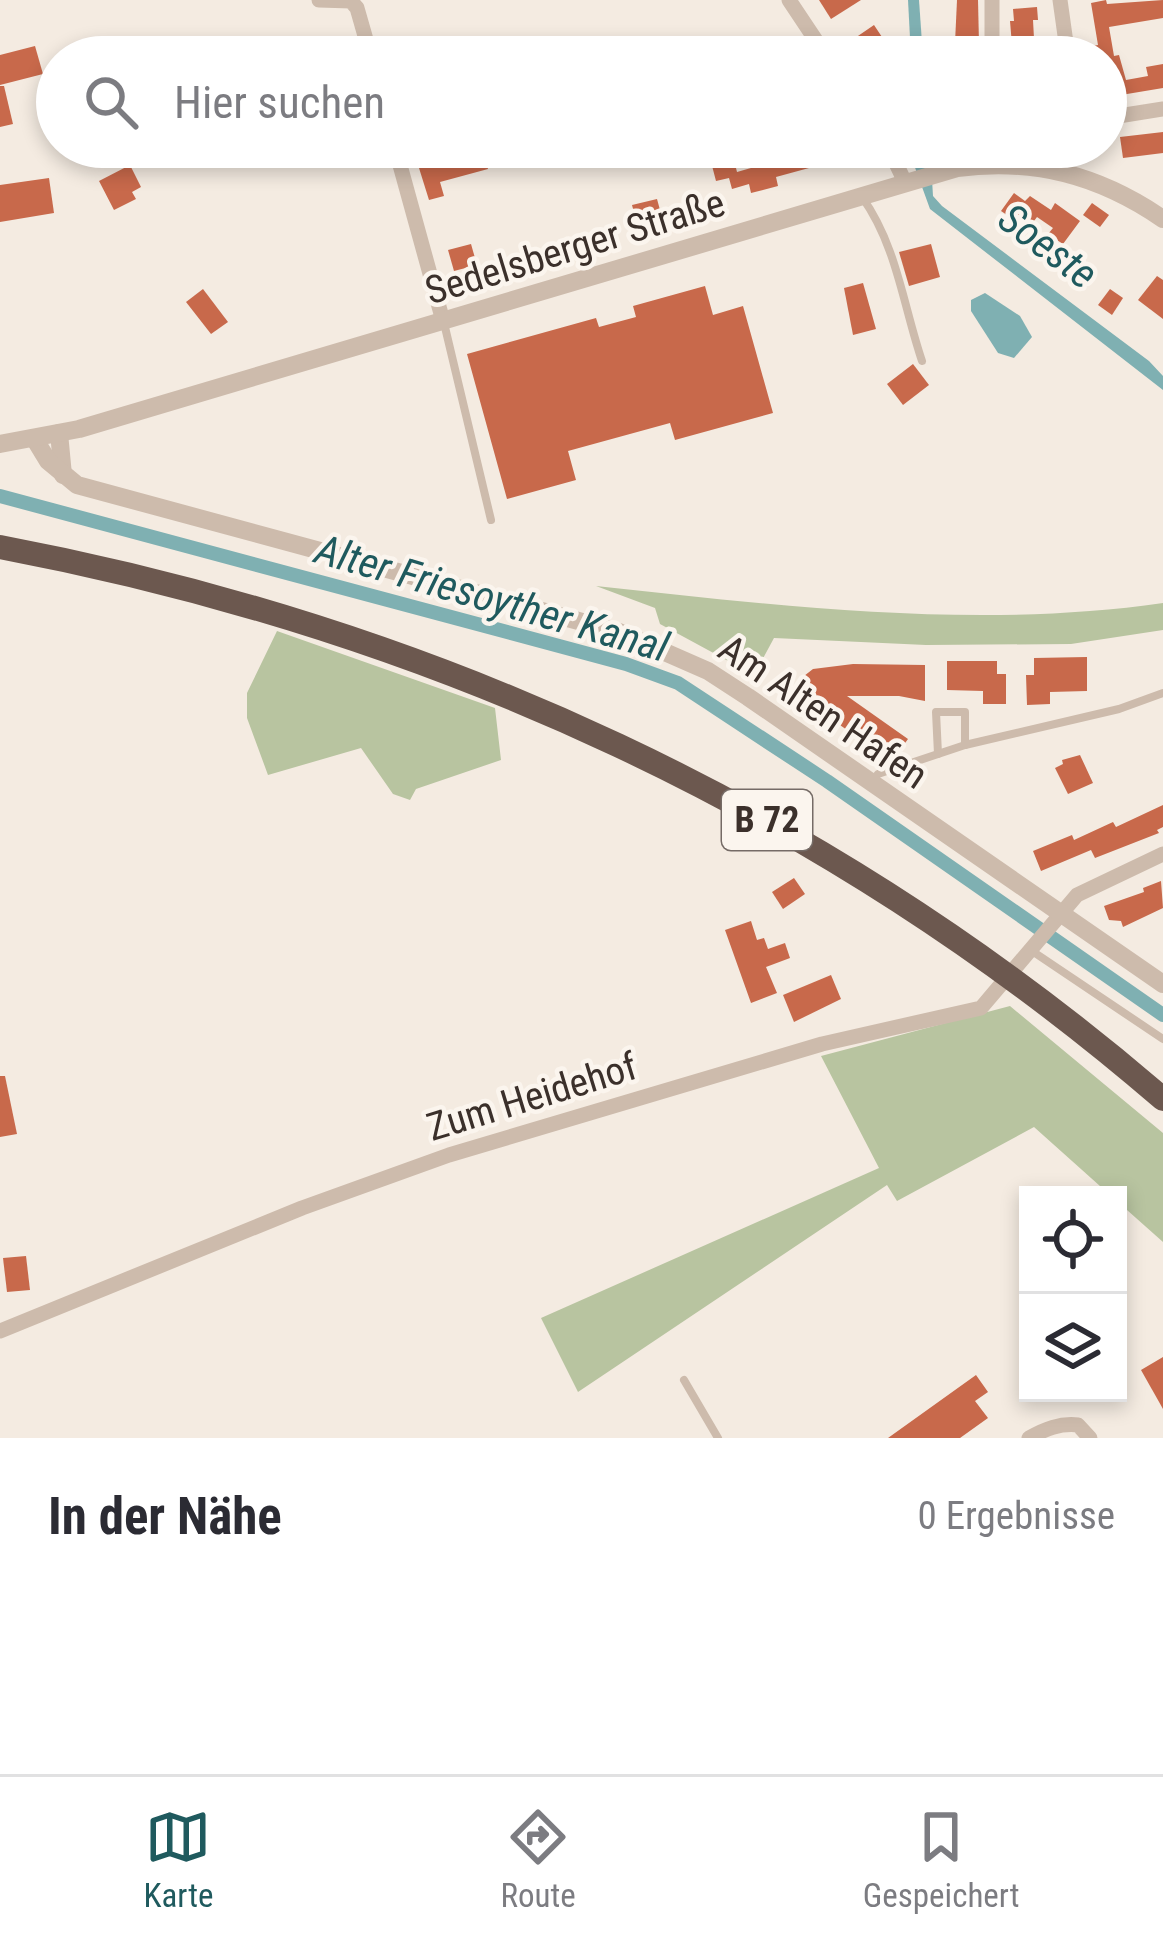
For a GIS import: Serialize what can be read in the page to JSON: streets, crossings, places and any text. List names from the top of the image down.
{
  "streets": {
    "highway": ["B 72"],
    "street": ["Sedelsberger Straße", "Am Alten Hafen", "Zum Heidehof"]
  },
  "crossings": [
    ["Sedelsberger Straße", "Am Alten Hafen"],
    ["Am Alten Hafen", "Zum Heidehof"]
  ],
  "water": ["Soeste", "Alter Friesoyther Kanal"],
  "page": {
    "search": "Hier suchen",
    "heading": ["In der Nähe", "0 Ergebnisse"],
    "nav": ["Karte", "Route", "Gespeichert"]
  }
}
